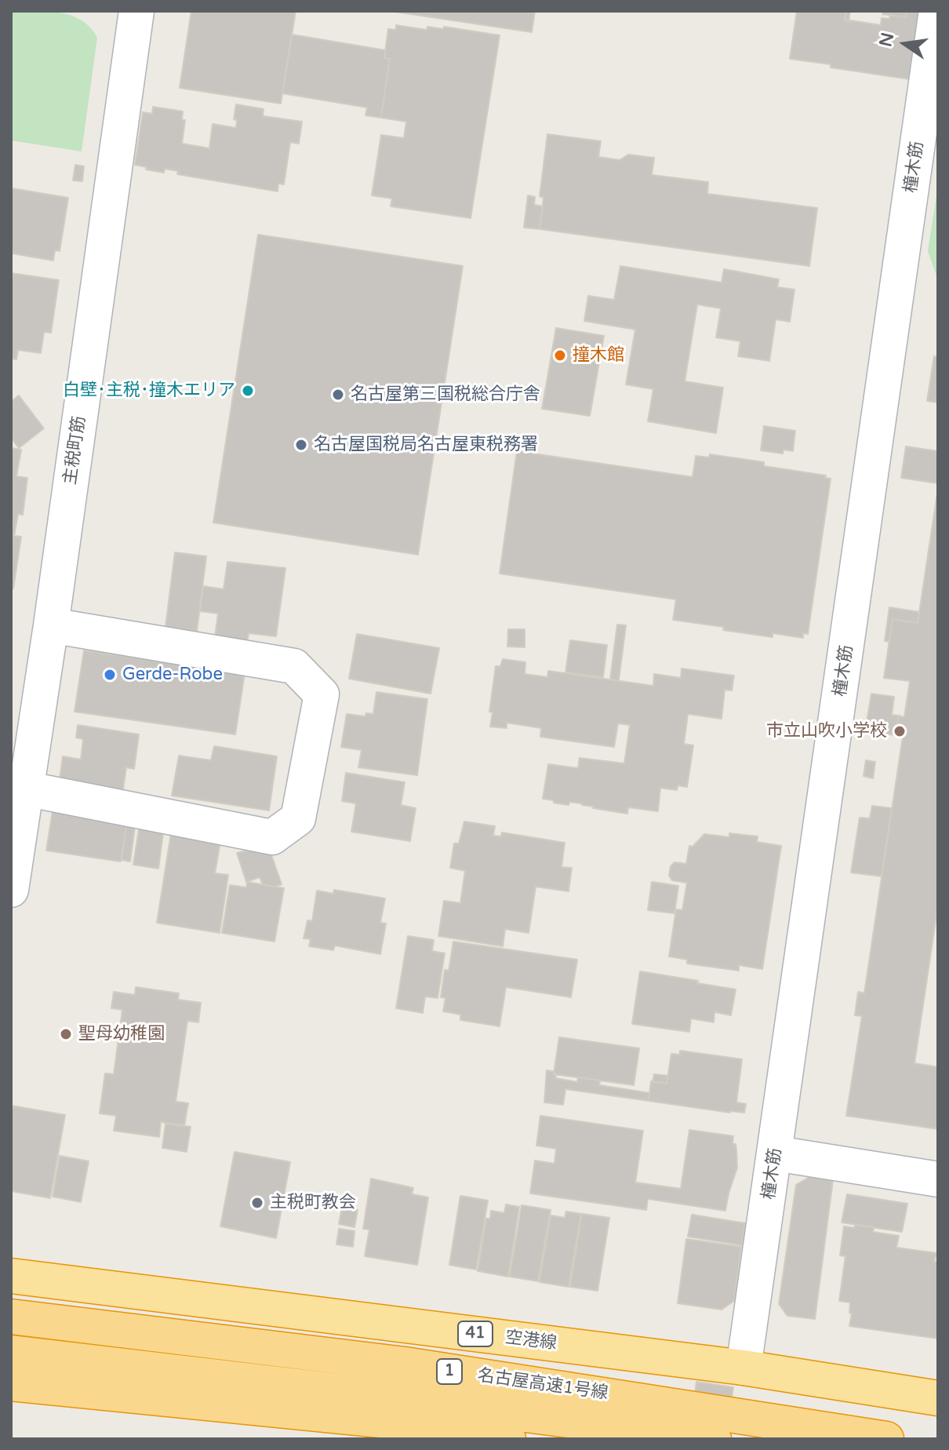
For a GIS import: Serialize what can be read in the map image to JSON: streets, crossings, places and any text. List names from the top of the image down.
{
  "streets": {
    "highway": [
      "41",
      "空港線",
      "1",
      "名古屋高速1号線"
    ],
    "street": ["橦木筋", "主税町筋"]
  },
  "crossings": [
    ["橦木筋", "空港線"]
  ],
  "places": [
    "撞木館",
    "白壁･主税･撞木エリア",
    "名古屋第三国税総合庁舎",
    "名古屋国税局名古屋東税務署",
    "Gerde-Robe",
    "市立山吹小学校",
    "聖母幼稚園",
    "主税町教会"
  ],
  "north": "left"
}
